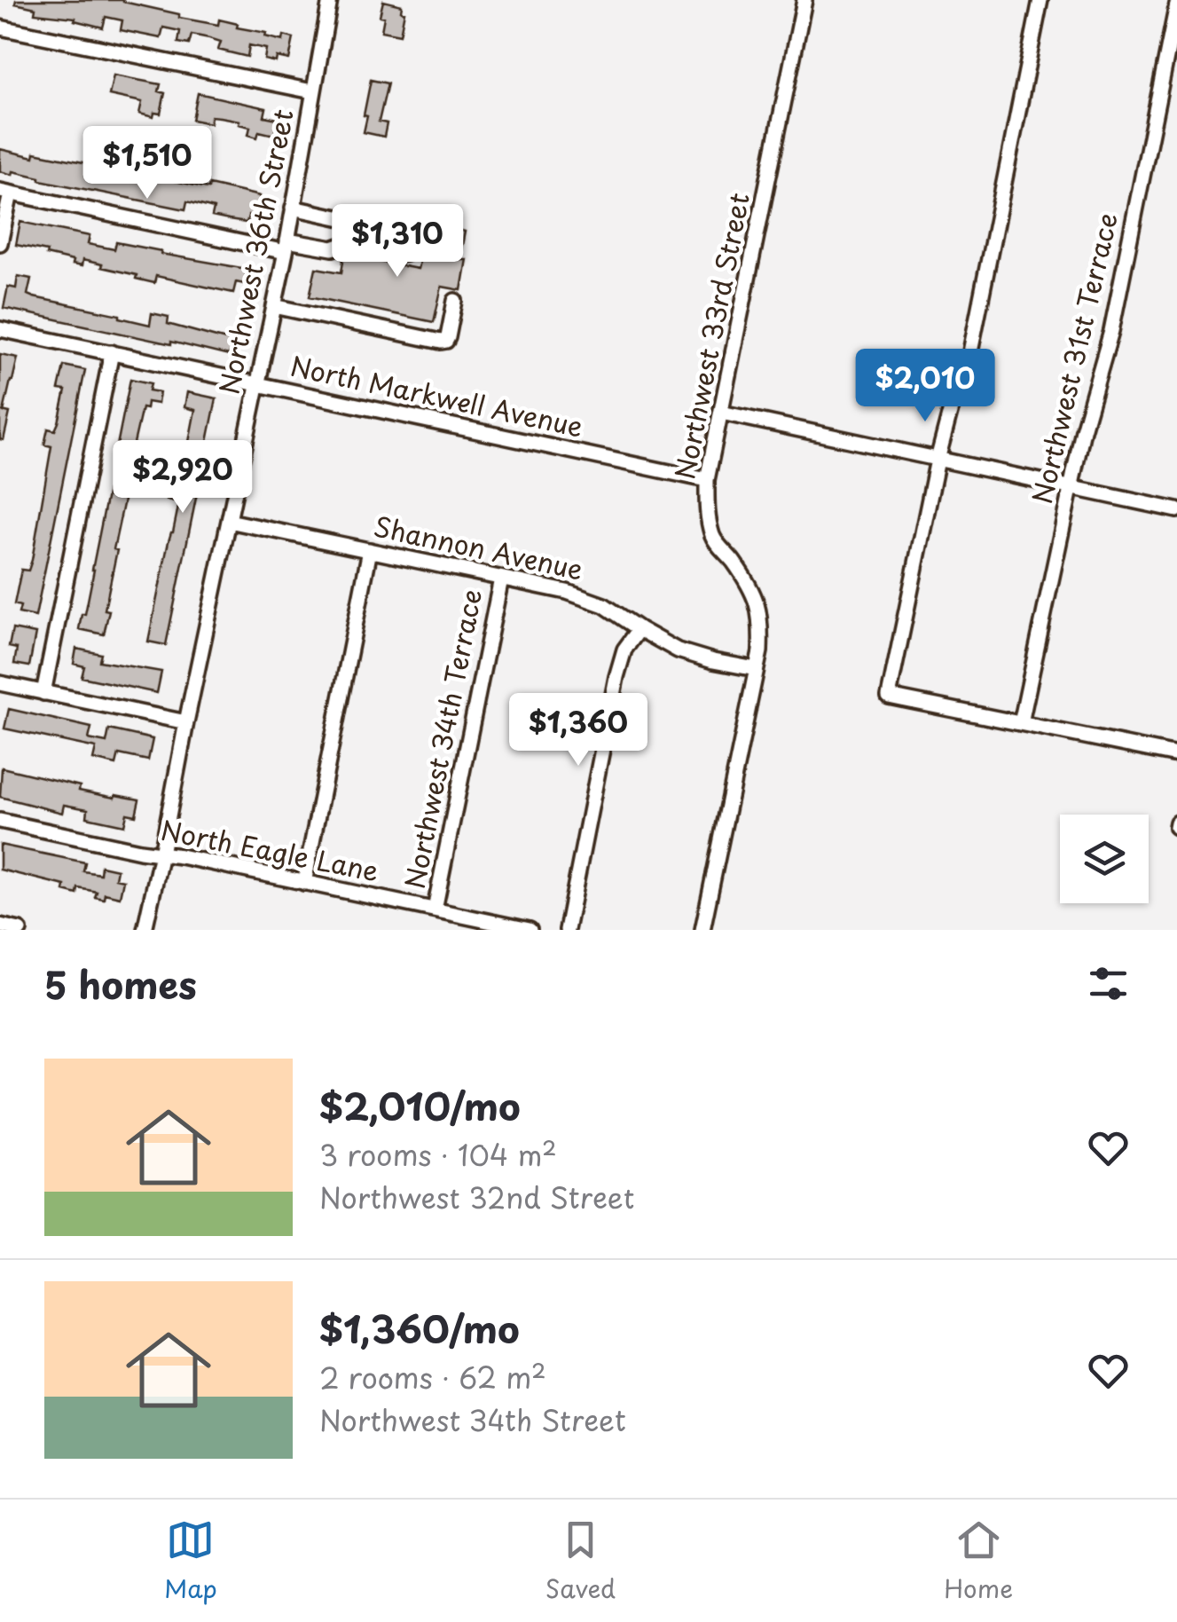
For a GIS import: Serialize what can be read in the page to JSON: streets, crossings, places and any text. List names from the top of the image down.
{
  "streets": {
    "street": [
      "Northwest 36th Street",
      "Northwest 33rd Street",
      "Northwest 31st Terrace",
      "North Markwell Avenue",
      "Shannon Avenue",
      "Northwest 34th Terrace",
      "North Eagle Lane"
    ]
  },
  "crossings": [
    ["Northwest 36th Street", "North Markwell Avenue"],
    ["Northwest 36th Street", "Shannon Avenue"],
    ["Northwest 36th Street", "North Eagle Lane"],
    ["Northwest 33rd Street", "North Markwell Avenue"],
    ["Northwest 33rd Street", "Shannon Avenue"],
    ["Shannon Avenue", "Northwest 34th Terrace"],
    ["Northwest 34th Terrace", "North Eagle Lane"]
  ],
  "page": {
    "price": [
      "$1,510",
      "$1,310",
      "$2,010",
      "$2,920",
      "$1,360"
    ],
    "heading": "5 homes",
    "list": [
      {
        "name": "$2,010/mo",
        "note": "3 rooms · 104 m² · Northwest 32nd Street"
      },
      {
        "name": "$1,360/mo",
        "note": "2 rooms · 62 m² · Northwest 34th Street"
      }
    ],
    "tabs": ["Map", "Saved", "Home"]
  }
}
